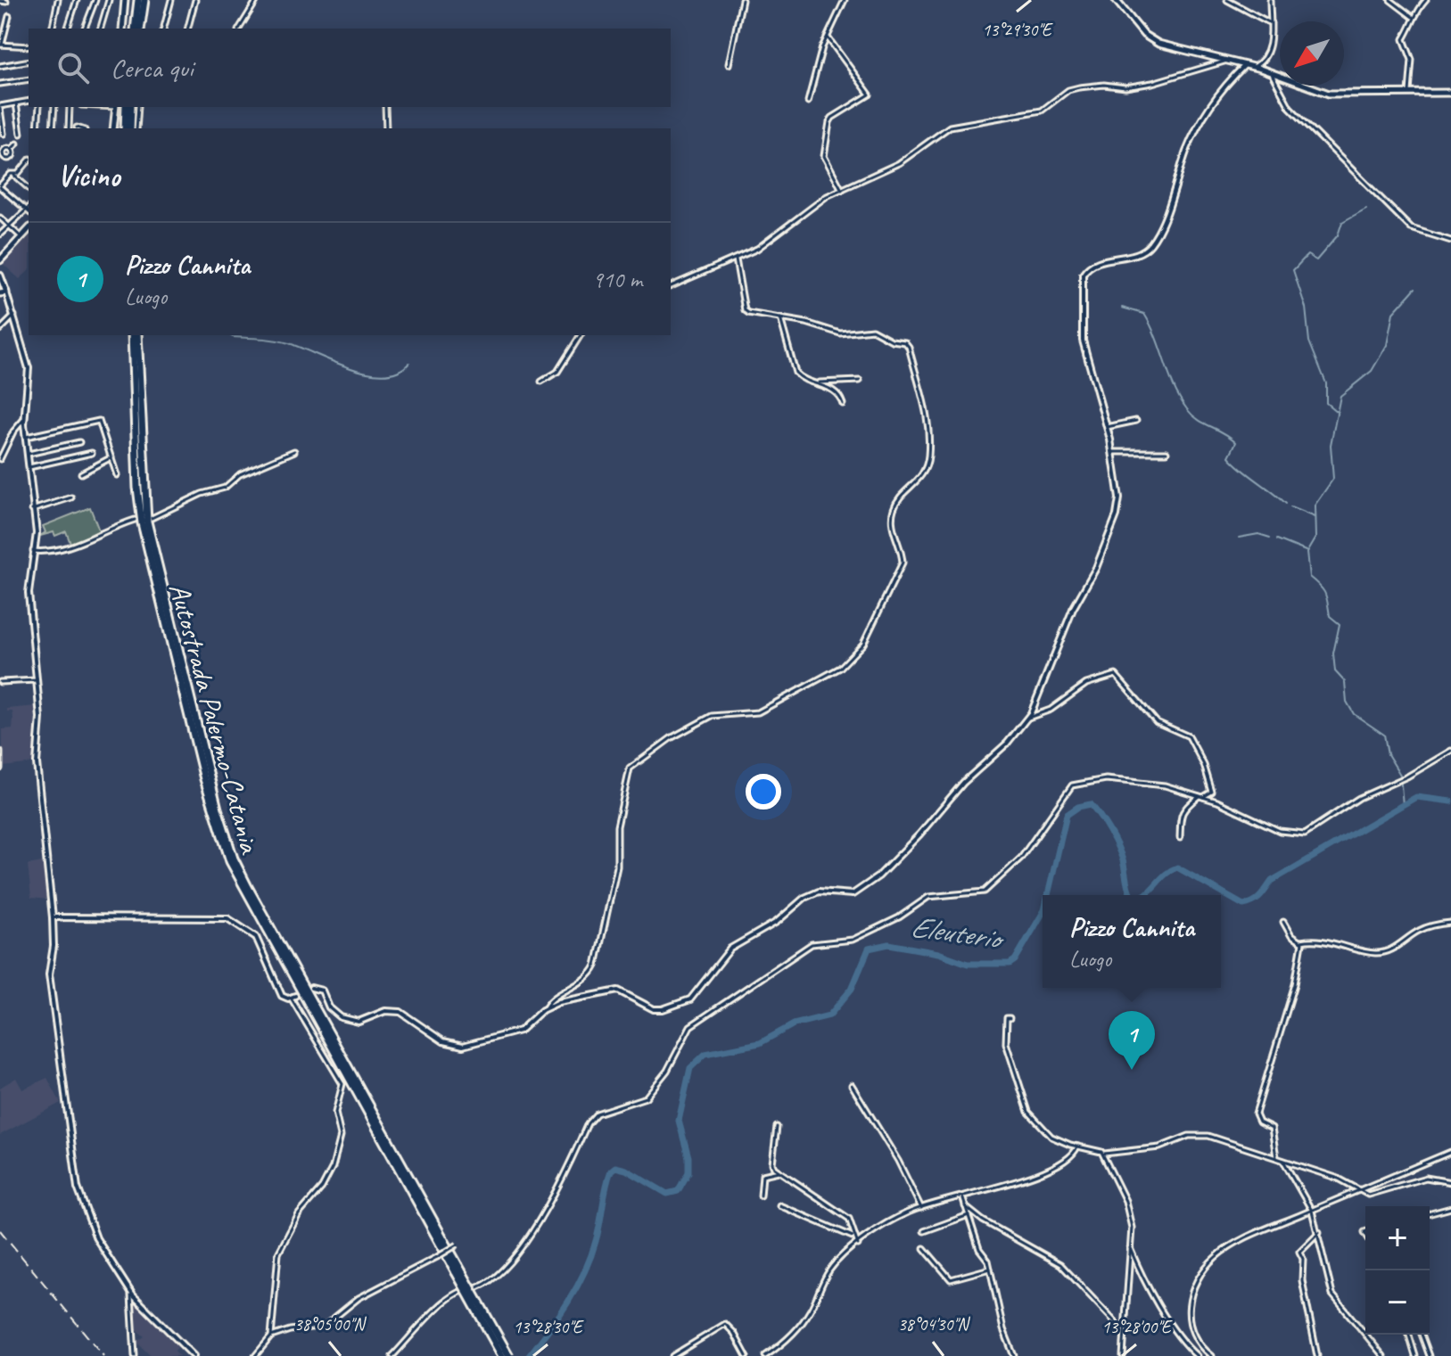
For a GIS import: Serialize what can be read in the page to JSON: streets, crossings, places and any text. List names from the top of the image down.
{
  "streets": {
    "highway": ["Autostrada Palermo-Catania"]
  },
  "water": ["Eleuterio"],
  "north": "bottom left",
  "page": {
    "search": "Cerca qui",
    "heading": "Vicino",
    "list": [
      {
        "mark": "1",
        "name": "Pizzo Cannita",
        "note": "Luogo",
        "value": "910 m"
      }
    ],
    "popup": ["Pizzo Cannita", "Luogo"],
    "pins": "1",
    "map_buttons": ["+", "−"]
  },
  "coordinates": [
    "13°29'30\"E",
    "38°05'00\"N",
    "38°04'30\"N",
    "13°28'30\"E",
    "13°28'00\"E"
  ]
}
